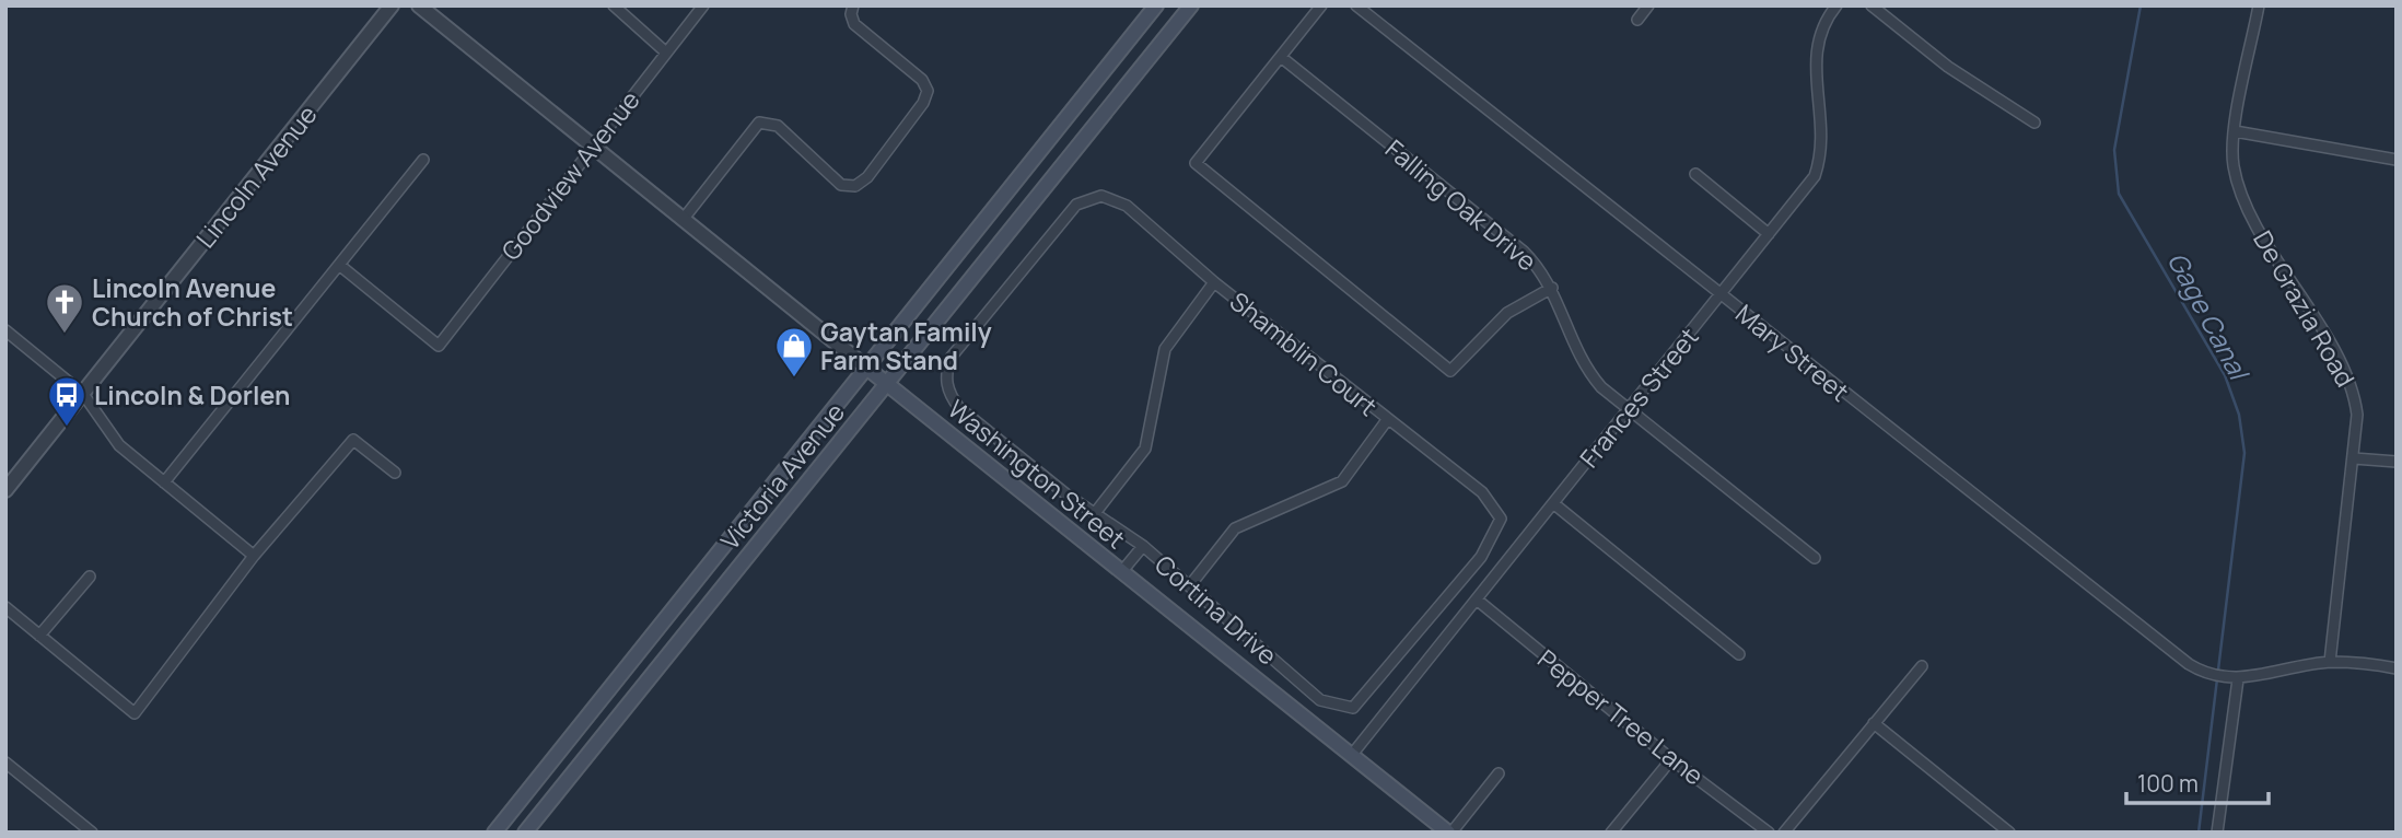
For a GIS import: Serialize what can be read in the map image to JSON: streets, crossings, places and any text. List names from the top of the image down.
{
  "streets": {
    "main road": ["Washington Street", "Victoria Avenue"],
    "street": [
      "Goodview Avenue",
      "Lincoln Avenue",
      "Falling Oak Drive",
      "De Grazia Road",
      "Mary Street",
      "Shamblin Court",
      "Frances Street",
      "Cortina Drive",
      "Pepper Tree Lane"
    ]
  },
  "crossings": [
    ["Goodview Avenue", "Washington Street"],
    ["Falling Oak Drive", "Frances Street"],
    ["Mary Street", "Frances Street"],
    ["Shamblin Court", "Cortina Drive"],
    ["Frances Street", "Washington Street"],
    ["Frances Street", "Pepper Tree Lane"],
    ["Washington Street", "Victoria Avenue"]
  ],
  "water": ["Gage Canal"],
  "places": {
    "church": ["Lincoln Avenue Church of Christ"],
    "shop": ["Gaytan Family Farm Stand"],
    "bus stop": ["Lincoln & Dorlen"]
  },
  "scale_bar": "100 m"
}
